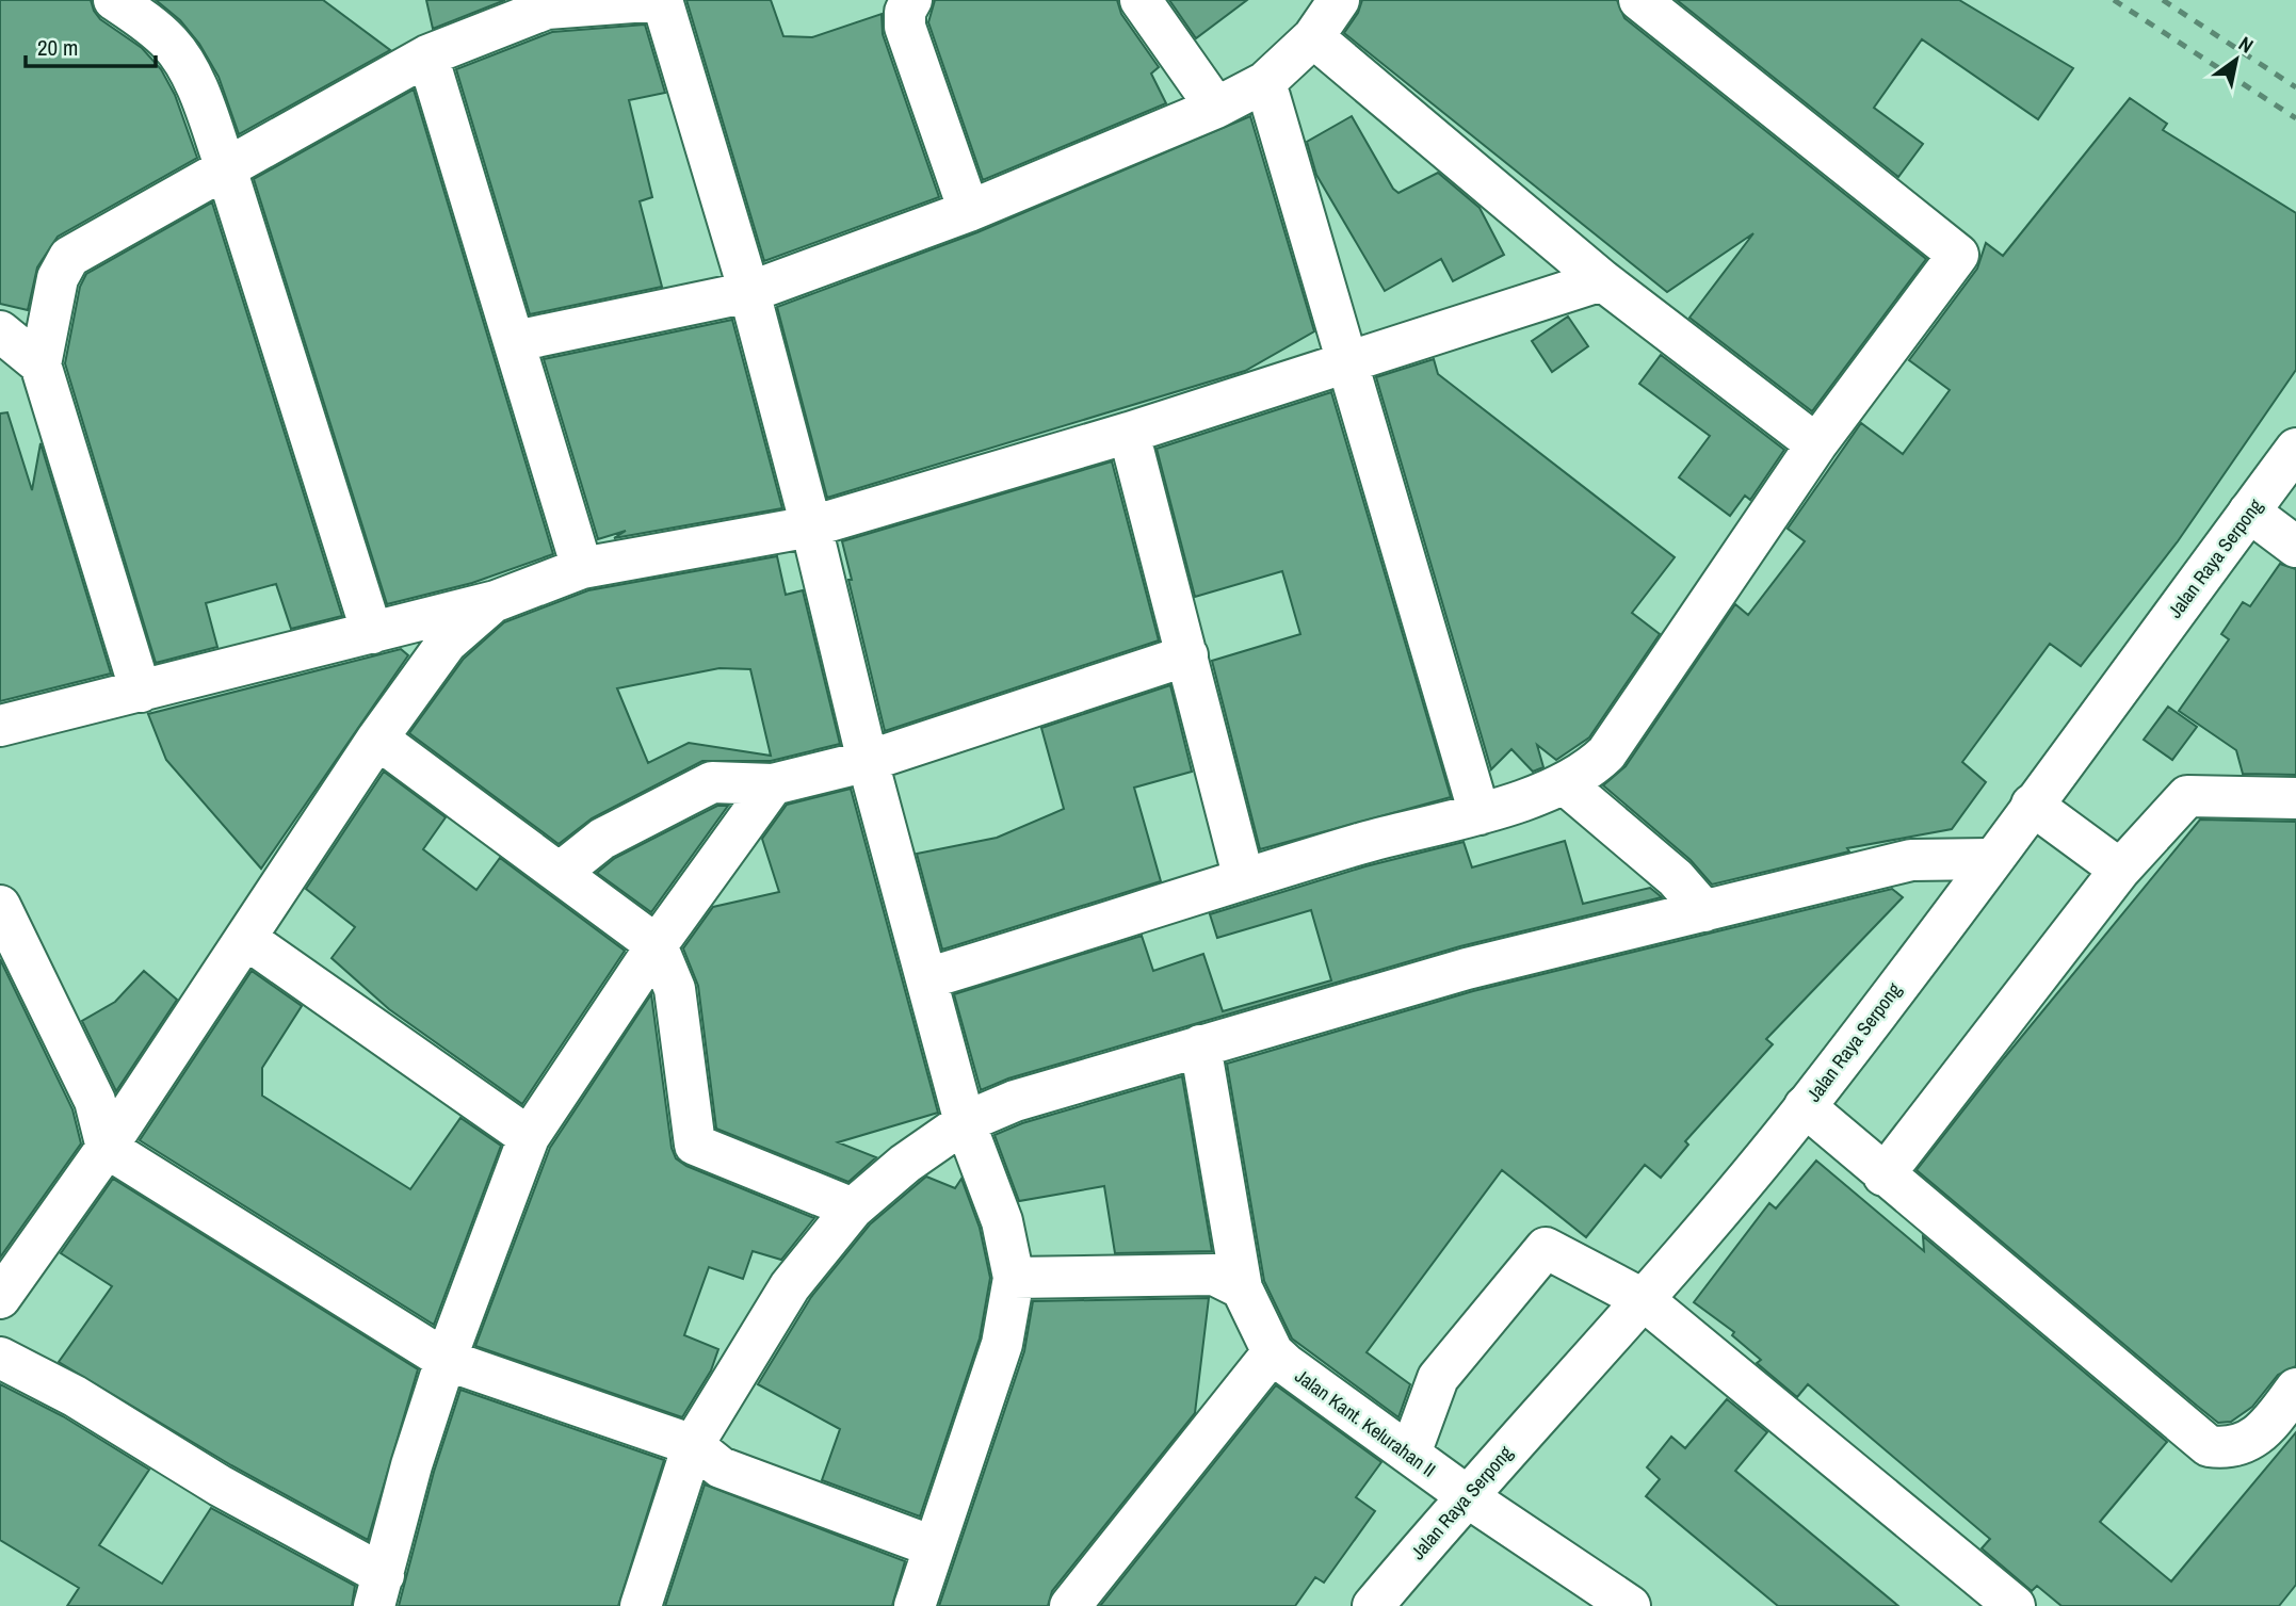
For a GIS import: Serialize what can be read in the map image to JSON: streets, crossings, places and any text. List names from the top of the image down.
{
  "streets": {
    "street": ["Jalan Raya Serpong", "Jalan Kant. Kelurahan II"]
  },
  "crossings": [
    ["Jalan Raya Serpong", "Jalan Kant. Kelurahan II"]
  ],
  "scale_bar": "20 m",
  "north": "top right"
}
